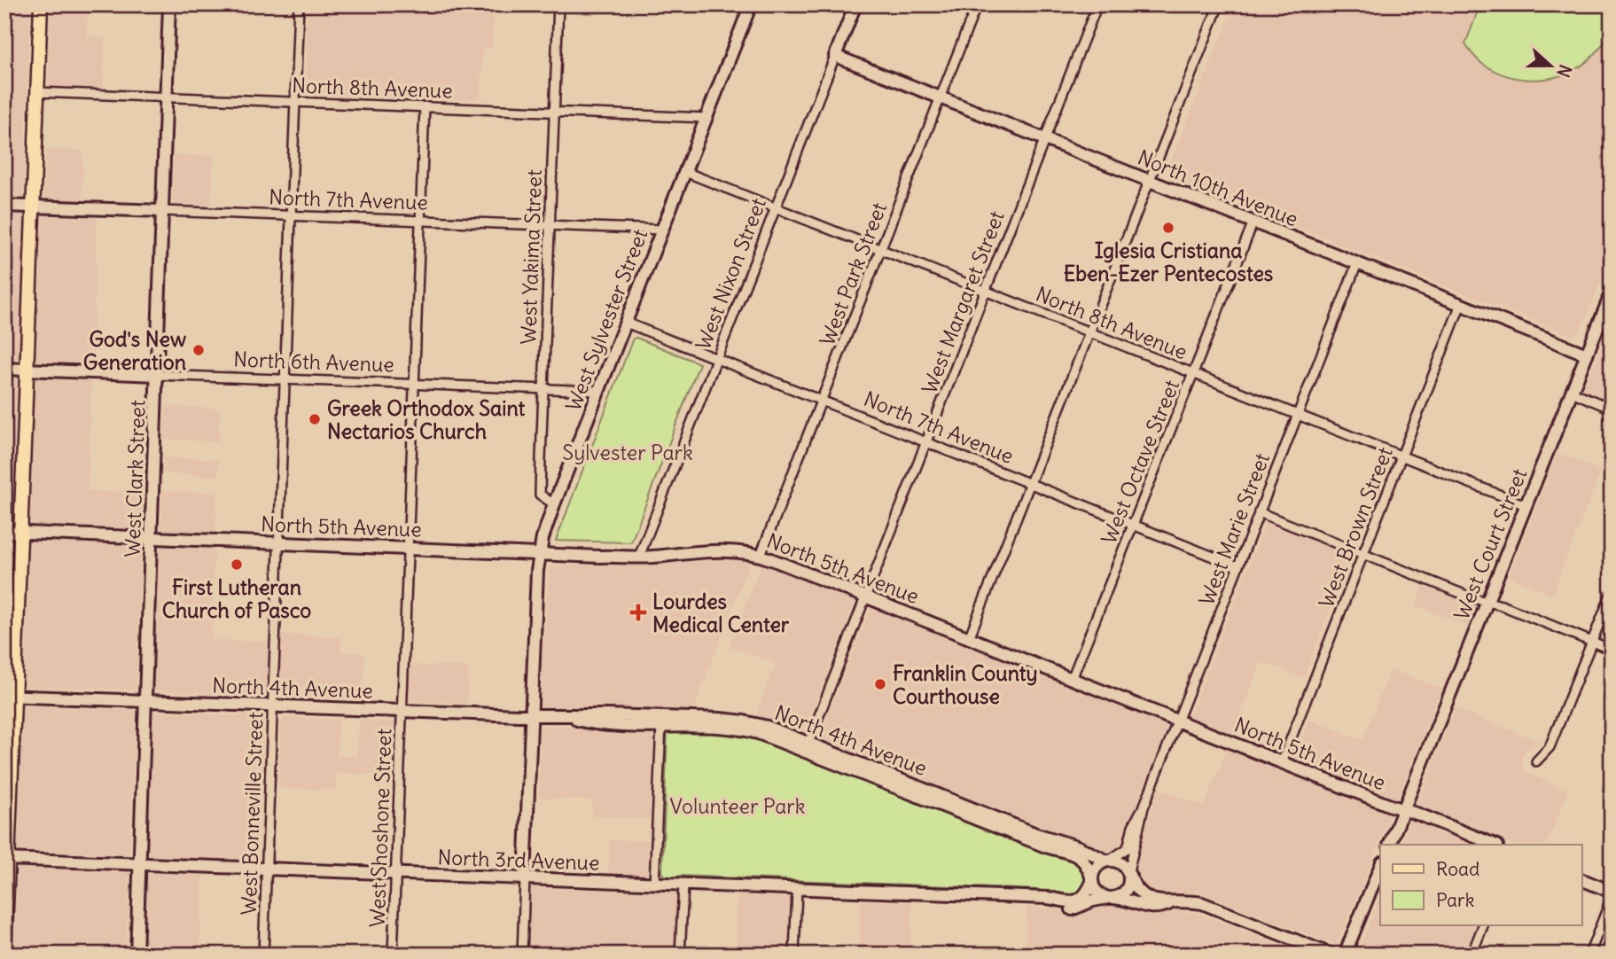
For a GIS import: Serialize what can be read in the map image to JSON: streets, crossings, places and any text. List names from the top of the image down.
{
  "streets": {
    "street": [
      "North 8th Avenue",
      "North 10th Avenue",
      "North 7th Avenue",
      "West Yakima Street",
      "West Nixon Street",
      "West Park Street",
      "West Margaret Street",
      "West Sylvester Street",
      "North 6th Avenue",
      "West Octave Street",
      "West Clark Street",
      "North 5th Avenue",
      "West Brown Street",
      "West Marie Street",
      "West Court Street",
      "North 4th Avenue",
      "West Bonneville Street",
      "West Shoshone Street",
      "North 3rd Avenue"
    ]
  },
  "crossings": [
    ["North 8th Avenue", "West Yakima Street"],
    ["North 8th Avenue", "West Nixon Street"],
    ["North 8th Avenue", "West Park Street"],
    ["North 8th Avenue", "West Margaret Street"],
    ["North 8th Avenue", "West Sylvester Street"],
    ["North 8th Avenue", "West Octave Street"],
    ["North 8th Avenue", "West Clark Street"],
    ["North 8th Avenue", "West Brown Street"],
    ["North 8th Avenue", "West Marie Street"],
    ["North 8th Avenue", "West Court Street"],
    ["North 8th Avenue", "West Bonneville Street"],
    ["North 8th Avenue", "West Shoshone Street"],
    ["North 10th Avenue", "West Nixon Street"],
    ["North 10th Avenue", "West Park Street"],
    ["North 10th Avenue", "West Margaret Street"],
    ["North 10th Avenue", "West Octave Street"],
    ["North 10th Avenue", "West Brown Street"],
    ["North 10th Avenue", "West Marie Street"],
    ["North 10th Avenue", "West Court Street"],
    ["North 7th Avenue", "West Yakima Street"],
    ["North 7th Avenue", "West Nixon Street"],
    ["North 7th Avenue", "West Park Street"],
    ["North 7th Avenue", "West Margaret Street"],
    ["North 7th Avenue", "West Sylvester Street"],
    ["North 7th Avenue", "West Octave Street"],
    ["North 7th Avenue", "West Clark Street"],
    ["North 7th Avenue", "West Marie Street"],
    ["North 7th Avenue", "West Bonneville Street"],
    ["North 7th Avenue", "West Shoshone Street"],
    ["West Yakima Street", "West Sylvester Street"],
    ["West Yakima Street", "North 6th Avenue"],
    ["West Nixon Street", "North 5th Avenue"],
    ["West Park Street", "North 5th Avenue"],
    ["West Margaret Street", "North 5th Avenue"],
    ["West Margaret Street", "North 4th Avenue"],
    ["West Sylvester Street", "North 6th Avenue"],
    ["West Sylvester Street", "North 5th Avenue"],
    ["West Sylvester Street", "North 4th Avenue"],
    ["West Sylvester Street", "North 3rd Avenue"],
    ["North 6th Avenue", "West Clark Street"],
    ["North 6th Avenue", "West Bonneville Street"],
    ["North 6th Avenue", "West Shoshone Street"],
    ["West Octave Street", "North 5th Avenue"],
    ["West Clark Street", "North 5th Avenue"],
    ["West Clark Street", "North 4th Avenue"],
    ["West Clark Street", "North 3rd Avenue"],
    ["North 5th Avenue", "West Brown Street"],
    ["North 5th Avenue", "West Marie Street"],
    ["North 5th Avenue", "West Court Street"],
    ["North 5th Avenue", "West Bonneville Street"],
    ["North 5th Avenue", "West Shoshone Street"],
    ["West Marie Street", "North 4th Avenue"],
    ["West Marie Street", "North 3rd Avenue"],
    ["North 4th Avenue", "West Bonneville Street"],
    ["North 4th Avenue", "West Shoshone Street"],
    ["North 4th Avenue", "North 3rd Avenue"],
    ["West Bonneville Street", "North 3rd Avenue"],
    ["West Shoshone Street", "North 3rd Avenue"]
  ],
  "parks": ["Sylvester Park", "Volunteer Park"],
  "places": {
    "other": [
      "Iglesia Cristiana Eben-Ezer Pentecostes",
      "God's New Generation",
      "Greek Orthodox Saint Nectarios Church",
      "First Lutheran Church of Pasco",
      "Franklin County Courthouse"
    ],
    "health": ["Lourdes Medical Center"]
  },
  "legend": ["Road", "Park"],
  "north": "right"
}
